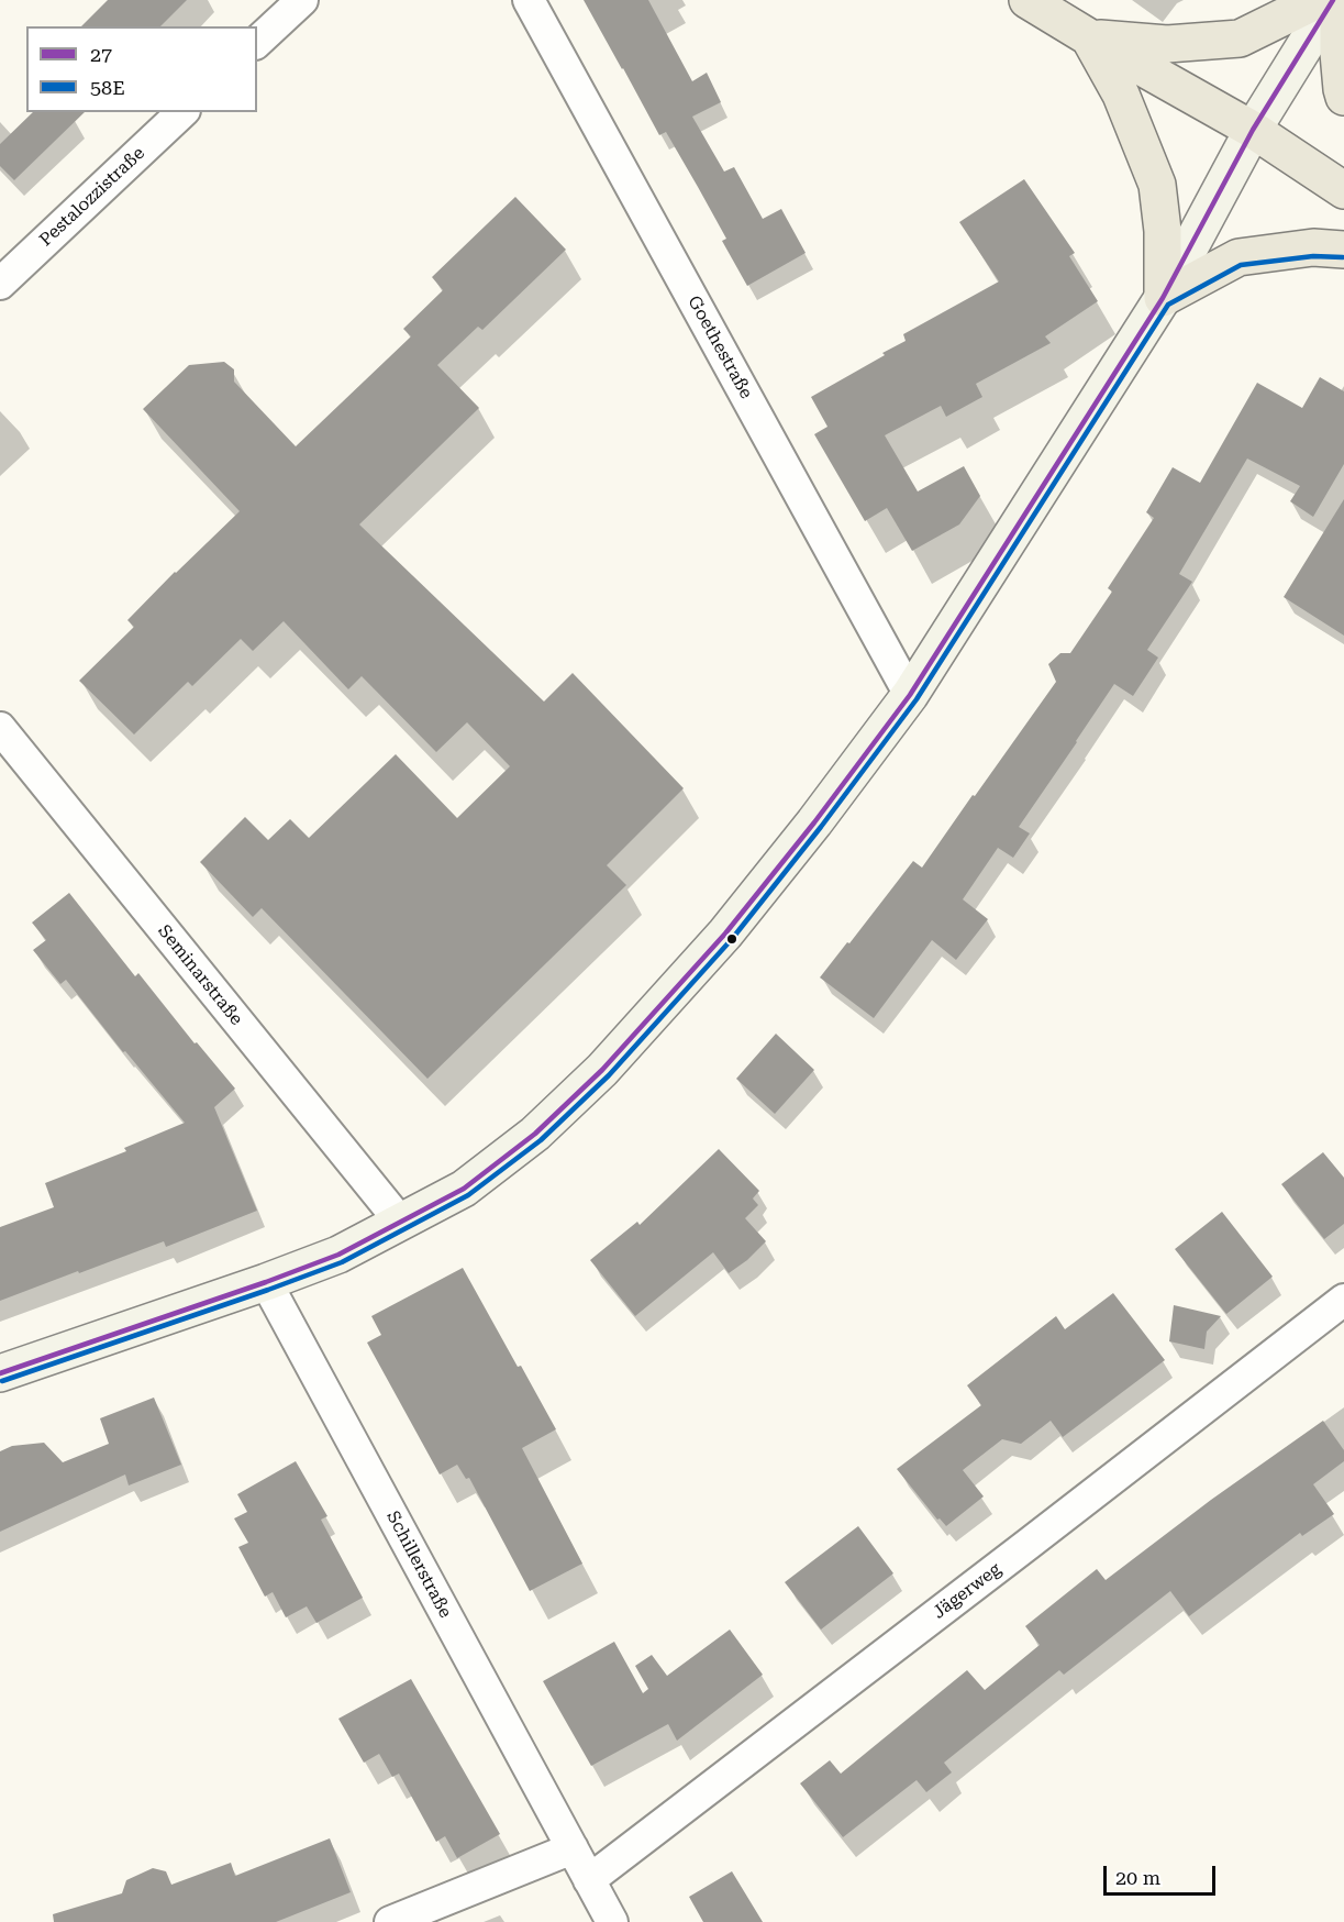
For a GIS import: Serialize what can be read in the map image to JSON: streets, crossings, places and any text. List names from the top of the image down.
{
  "streets": {
    "street": [
      "Pestalozzistraße",
      "Goethestraße",
      "Seminarstraße",
      "Schillerstraße",
      "Jägerweg"
    ]
  },
  "crossings": [
    ["Schillerstraße", "Jägerweg"]
  ],
  "lines": ["transit line 27", "transit line 58E"],
  "legend": ["27", "58E"],
  "scale_bar": "20 m"
}
